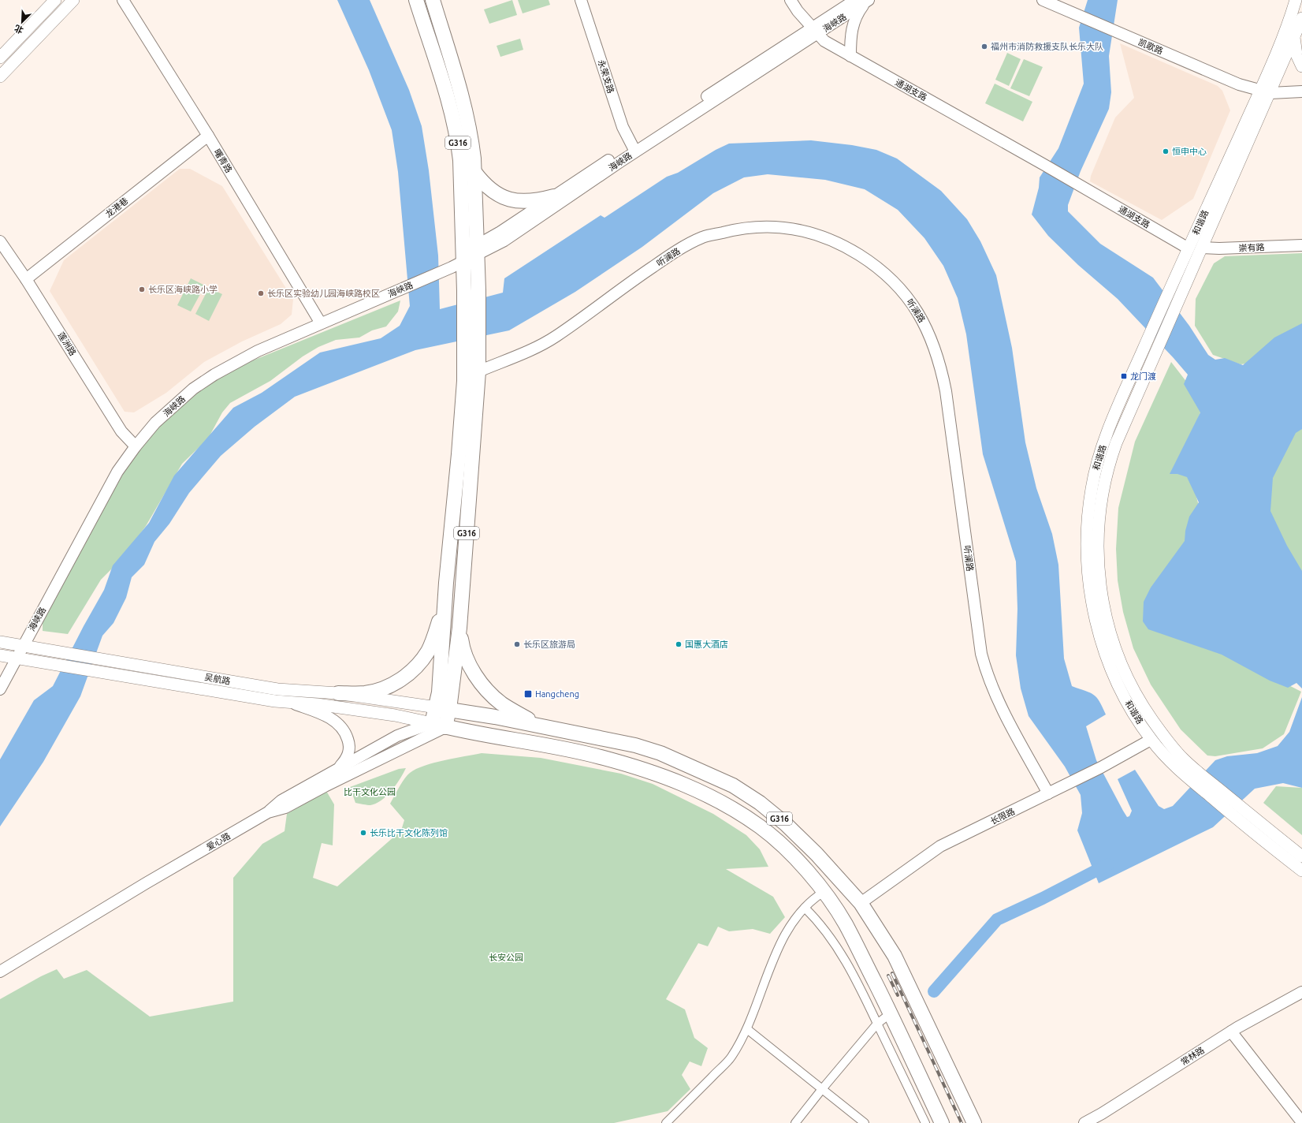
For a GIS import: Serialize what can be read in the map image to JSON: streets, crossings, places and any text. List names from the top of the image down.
{
  "streets": {
    "highway": ["G316"],
    "main road": ["和谐路", "吴航路"],
    "street": [
      "海峡路",
      "凯歌路",
      "永荣支路",
      "通湖支路",
      "曙青路",
      "龙港巷",
      "崇有路",
      "听澜路",
      "莲洲路",
      "长限路",
      "爱心路",
      "常林路"
    ]
  },
  "crossings": [
    ["海峡路", "永荣支路"],
    ["海峡路", "通湖支路"],
    ["海峡路", "G316"],
    ["海峡路", "曙青路"],
    ["海峡路", "莲洲路"],
    ["海峡路", "吴航路"],
    ["凯歌路", "和谐路"],
    ["通湖支路", "和谐路"],
    ["G316", "听澜路"],
    ["G316", "吴航路"],
    ["G316", "长限路"],
    ["G316", "爱心路"],
    ["曙青路", "龙港巷"],
    ["龙港巷", "莲洲路"],
    ["和谐路", "崇有路"],
    ["和谐路", "长限路"],
    ["听澜路", "长限路"],
    ["吴航路", "爱心路"]
  ],
  "parks": ["比干文化公园", "长安公园"],
  "places": {
    "other": [
      "福州市消防救援支队长乐大队",
      "恒申中心",
      "长乐区海峡路小学",
      "长乐区实验幼儿园海峡路校区",
      "长乐区旅游局",
      "国惠大酒店",
      "长乐比干文化陈列馆"
    ],
    "transit": ["龙门渡", "Hangcheng"]
  },
  "north": "bottom left"
}
